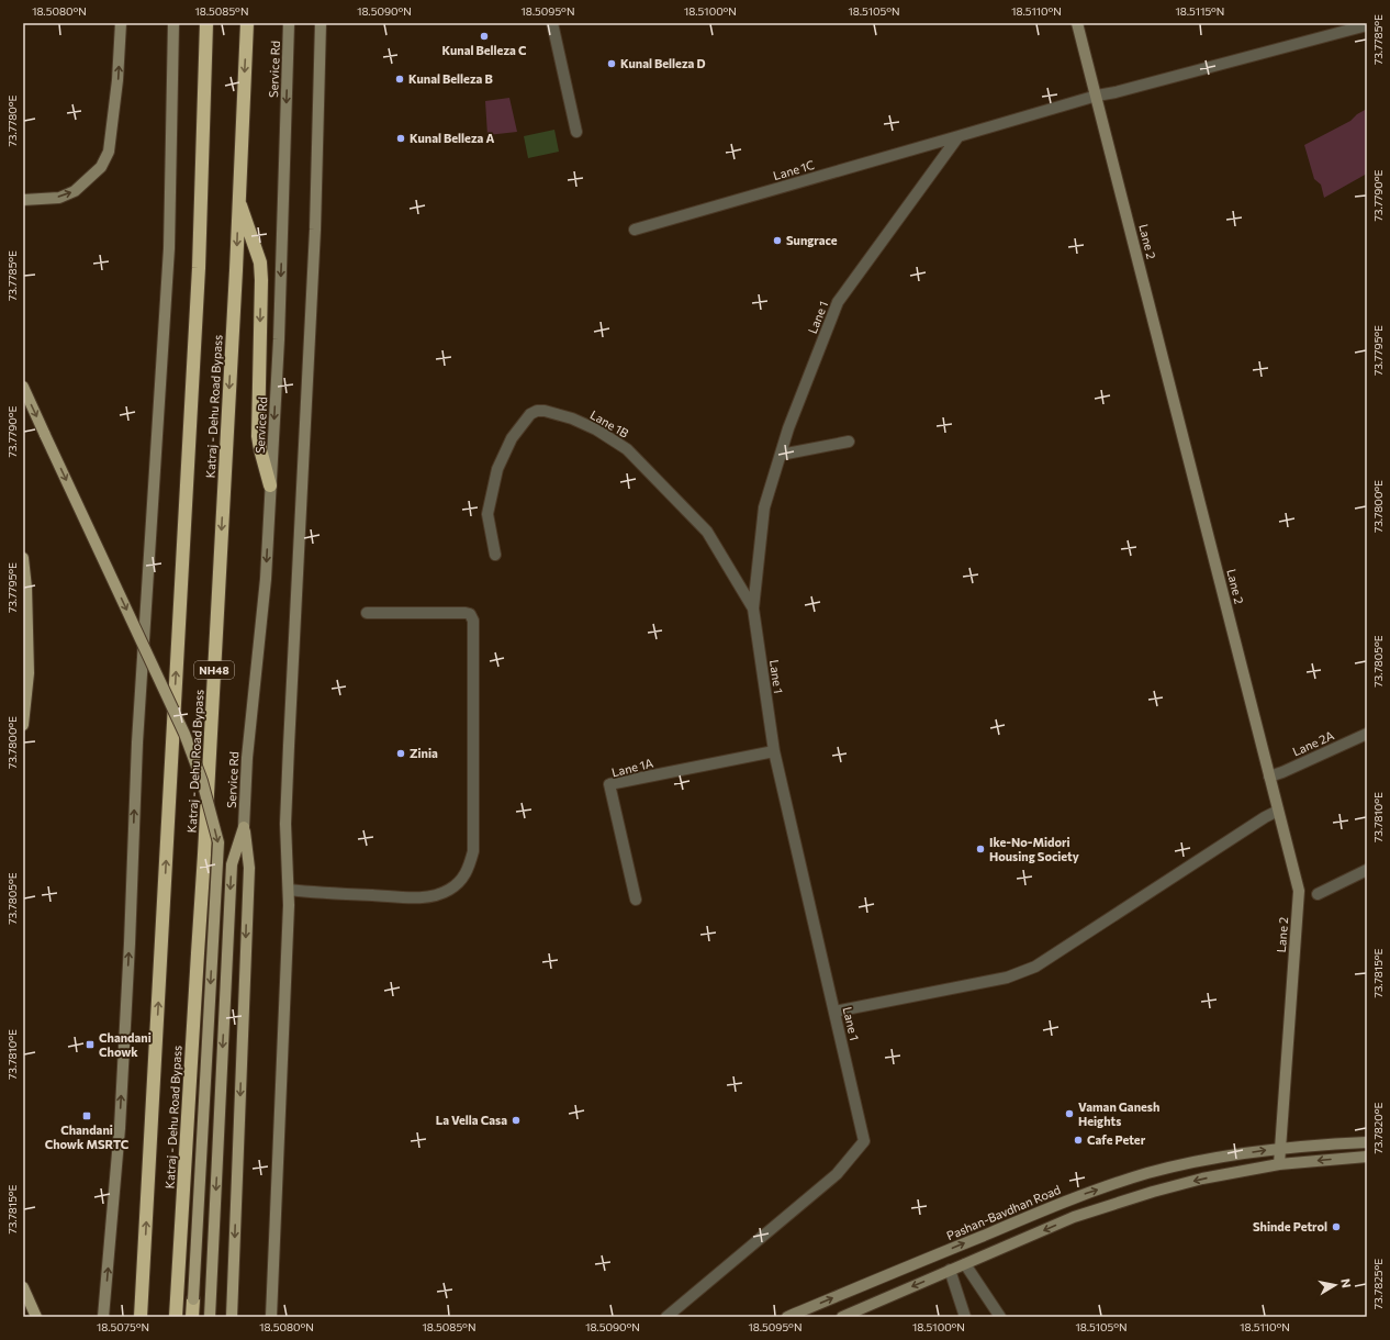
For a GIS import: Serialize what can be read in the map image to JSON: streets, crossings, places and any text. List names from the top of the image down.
{
  "streets": {
    "highway": ["Katraj - Dehu Road Bypass", "NH48"],
    "street": [
      "Service Rd",
      "Lane 1C",
      "Lane 2",
      "Lane 1",
      "Lane 1B",
      "Lane 2A",
      "Lane 1A",
      "Pashan-Bavdhan Road"
    ]
  },
  "crossings": [
    ["Lane 1C", "Lane 1"],
    ["Lane 2", "Lane 2A"],
    ["Lane 2", "Pashan-Bavdhan Road"],
    ["Lane 1", "Lane 1B"],
    ["Lane 1", "Lane 1A"]
  ],
  "places": {
    "other": [
      "Kunal Belleza C",
      "Kunal Belleza D",
      "Kunal Belleza B",
      "Kunal Belleza A",
      "Sungrace",
      "Zinia",
      "Ike-No-Midori Housing Society",
      "Vaman Ganesh Heights",
      "La Vella Casa",
      "Cafe Peter",
      "Shinde Petrol"
    ],
    "transit": ["Chandani Chowk", "Chandani Chowk MSRTC"]
  },
  "north": "right",
  "coordinates": [
    "18.5080°N",
    "18.5085°N",
    "18.5090°N",
    "18.5095°N",
    "18.5100°N",
    "18.5105°N",
    "18.5110°N",
    "18.5115°N",
    "73.7785°E",
    "73.7780°E",
    "73.7790°E",
    "73.7795°E",
    "73.7800°E",
    "73.7805°E",
    "73.7810°E",
    "73.7815°E",
    "73.7820°E",
    "73.7825°E",
    "18.5075°N"
  ]
}
